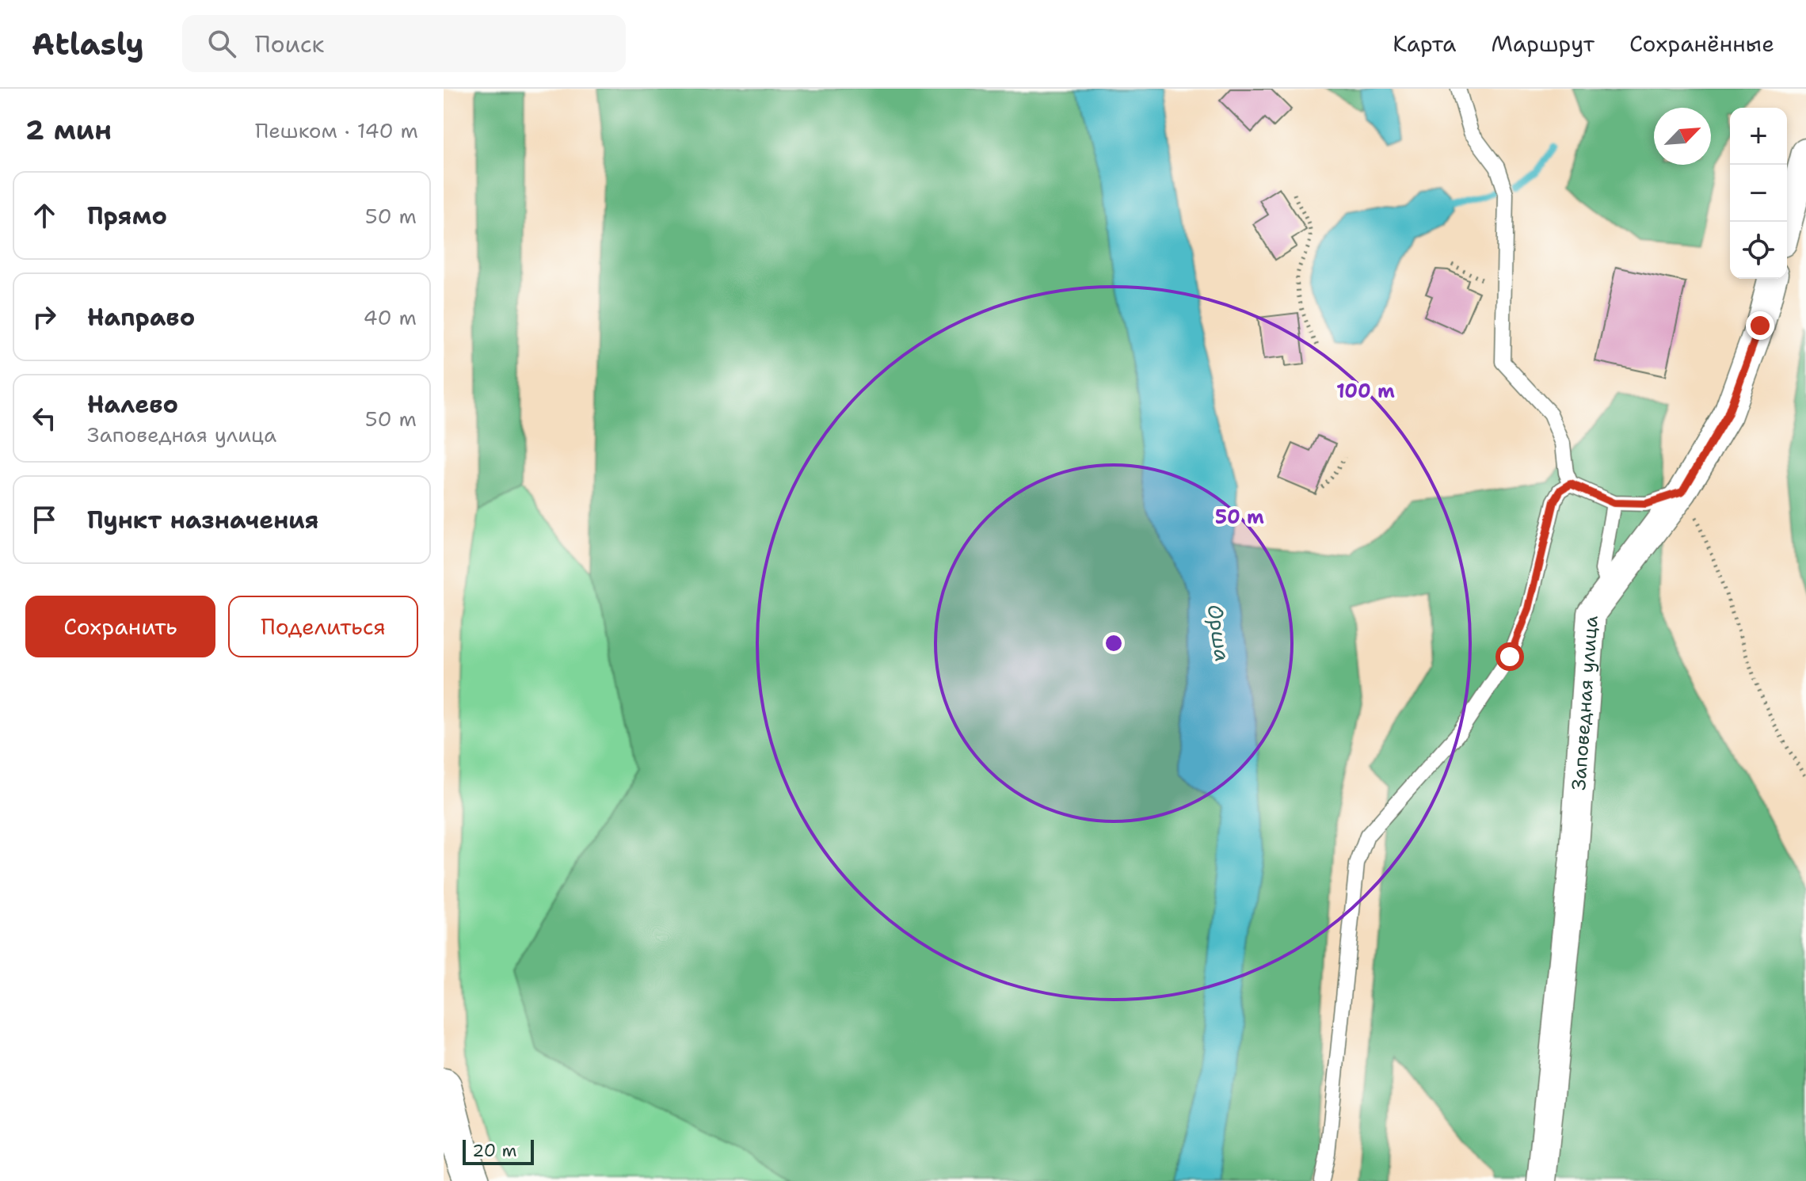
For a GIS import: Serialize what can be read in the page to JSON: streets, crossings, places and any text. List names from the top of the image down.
{
  "streets": {
    "street": ["Заповедная улица"]
  },
  "water": ["Орша"],
  "scale_bar": "20 m",
  "north": "top right",
  "page": {
    "header": "Atlasly",
    "search": "Поиск",
    "nav": ["Карта", "Маршрут", "Сохранённые"],
    "heading": ["2 мин", "Пешком · 140 m"],
    "map_buttons": ["+", "−"],
    "list": [
      ["Прямо", "50 m"],
      ["Направо", "40 m"],
      ["Налево", "Заповедная улица", "50 m"],
      "Пункт назначения"
    ],
    "buttons": ["Сохранить", "Поделиться"],
    "scale": "20 m"
  },
  "rings": ["100 m", "50 m"]
}
